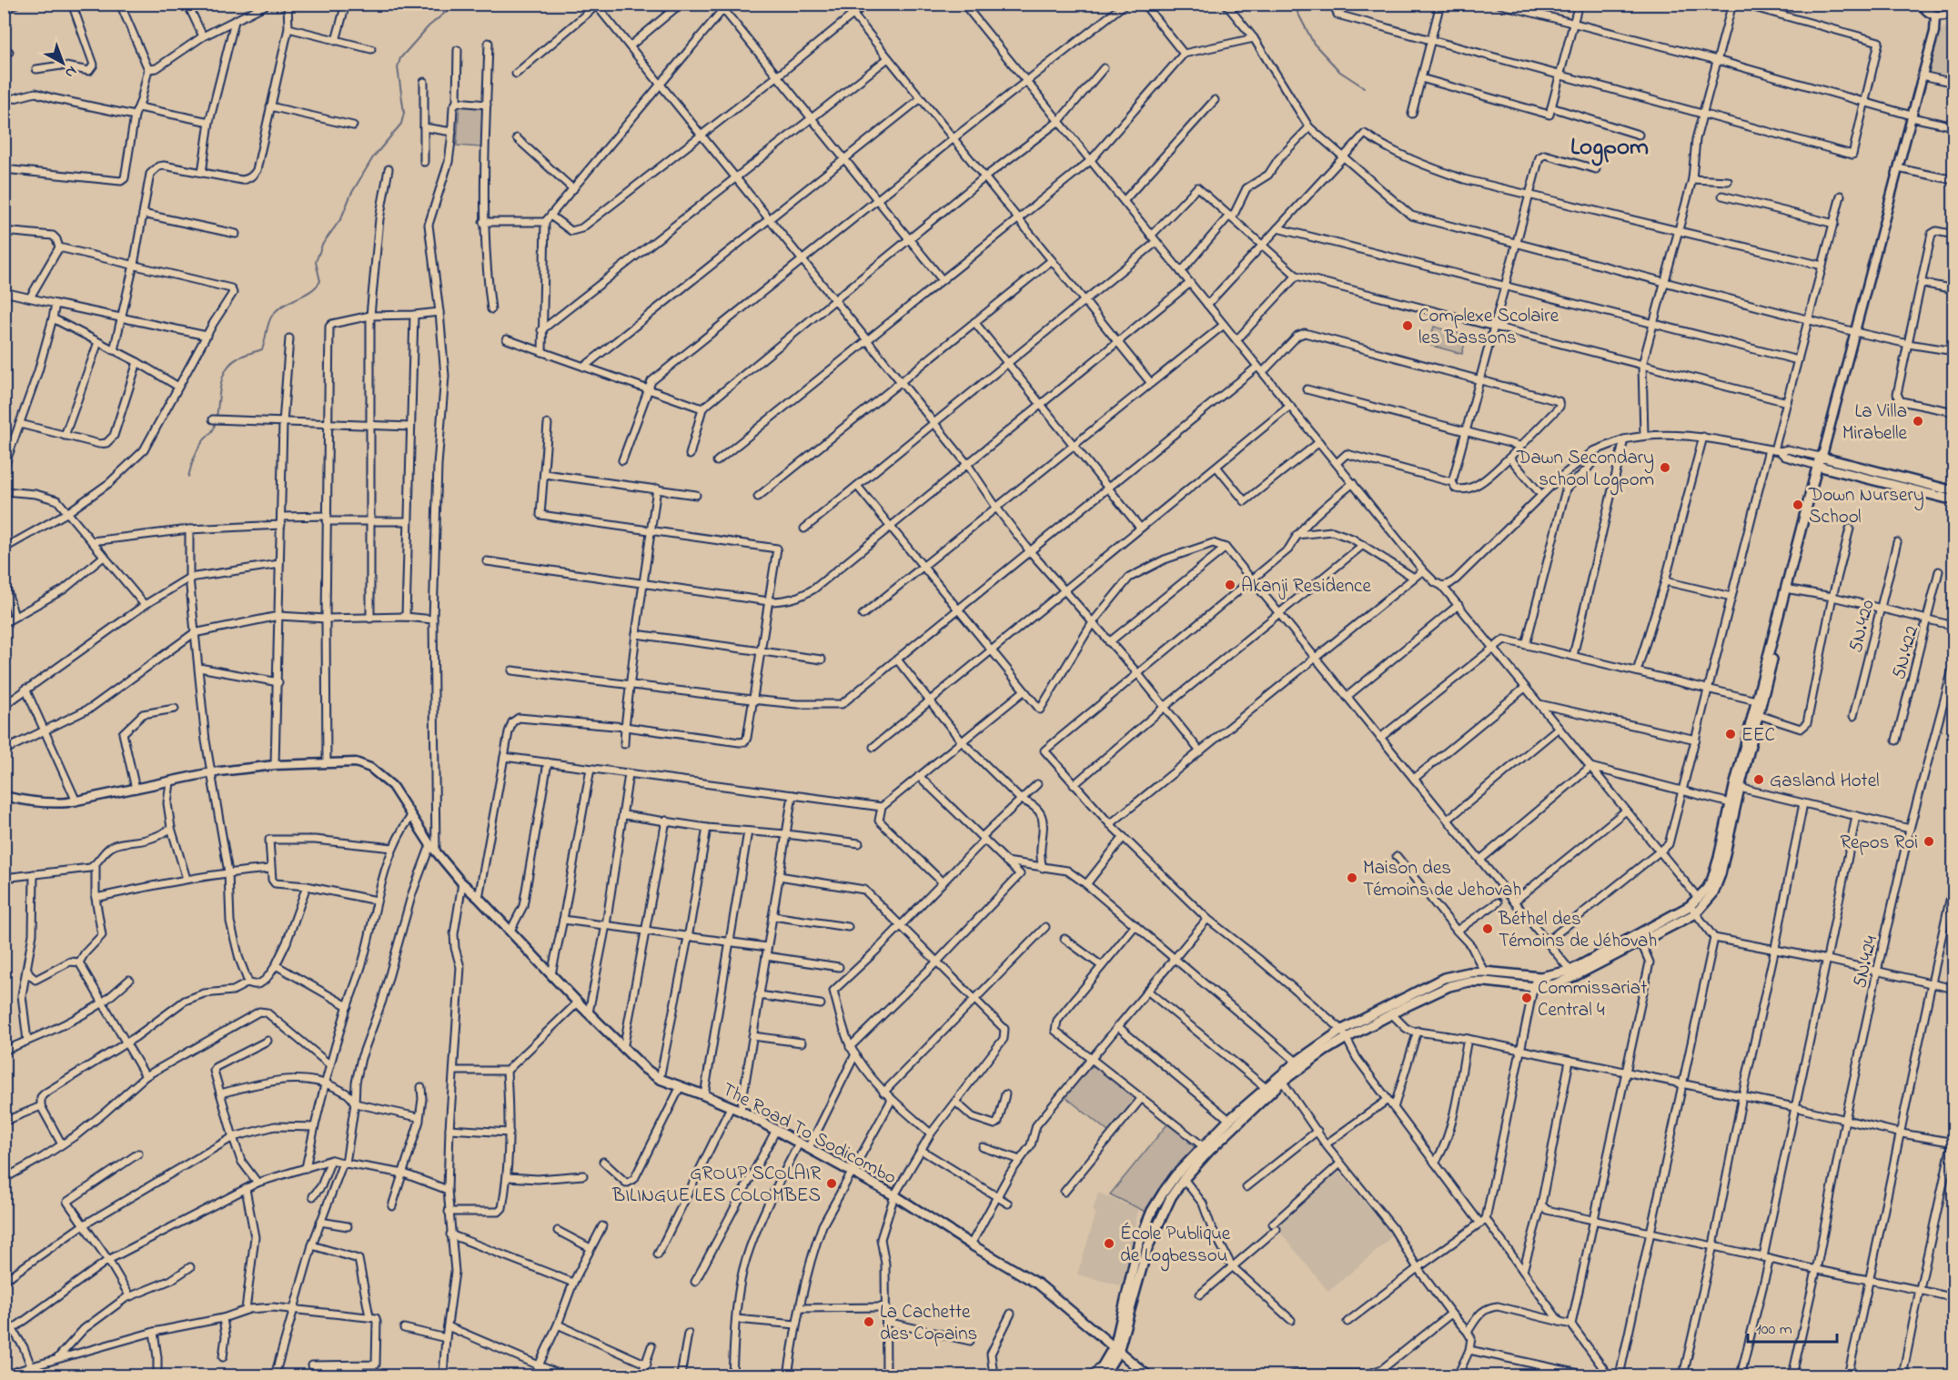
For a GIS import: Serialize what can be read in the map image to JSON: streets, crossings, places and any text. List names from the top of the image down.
{
  "streets": {
    "main road": ["The Road To Sodicombo"],
    "street": ["5N.420", "5N.422", "5N.424"]
  },
  "districts": ["Logpom"],
  "places": [
    "Complexe Scolaire les Bassons",
    "La Villa Mirabelle",
    "Dawn Secondary school Logpom",
    "Down Nursery School",
    "Akanji Residence",
    "EEC",
    "Gasland Hotel",
    "Repos Roi",
    "Maison des Témoins de Jehovah",
    "Béthel des Témoins de Jéhovah",
    "Commissariat Central 4",
    "GROUP SCOLAIR BILINGUE LES COLOMBES",
    "École Publique de Logbessou",
    "La Cachette des Copains"
  ],
  "scale_bar": "100 m",
  "north": "bottom right"
}
